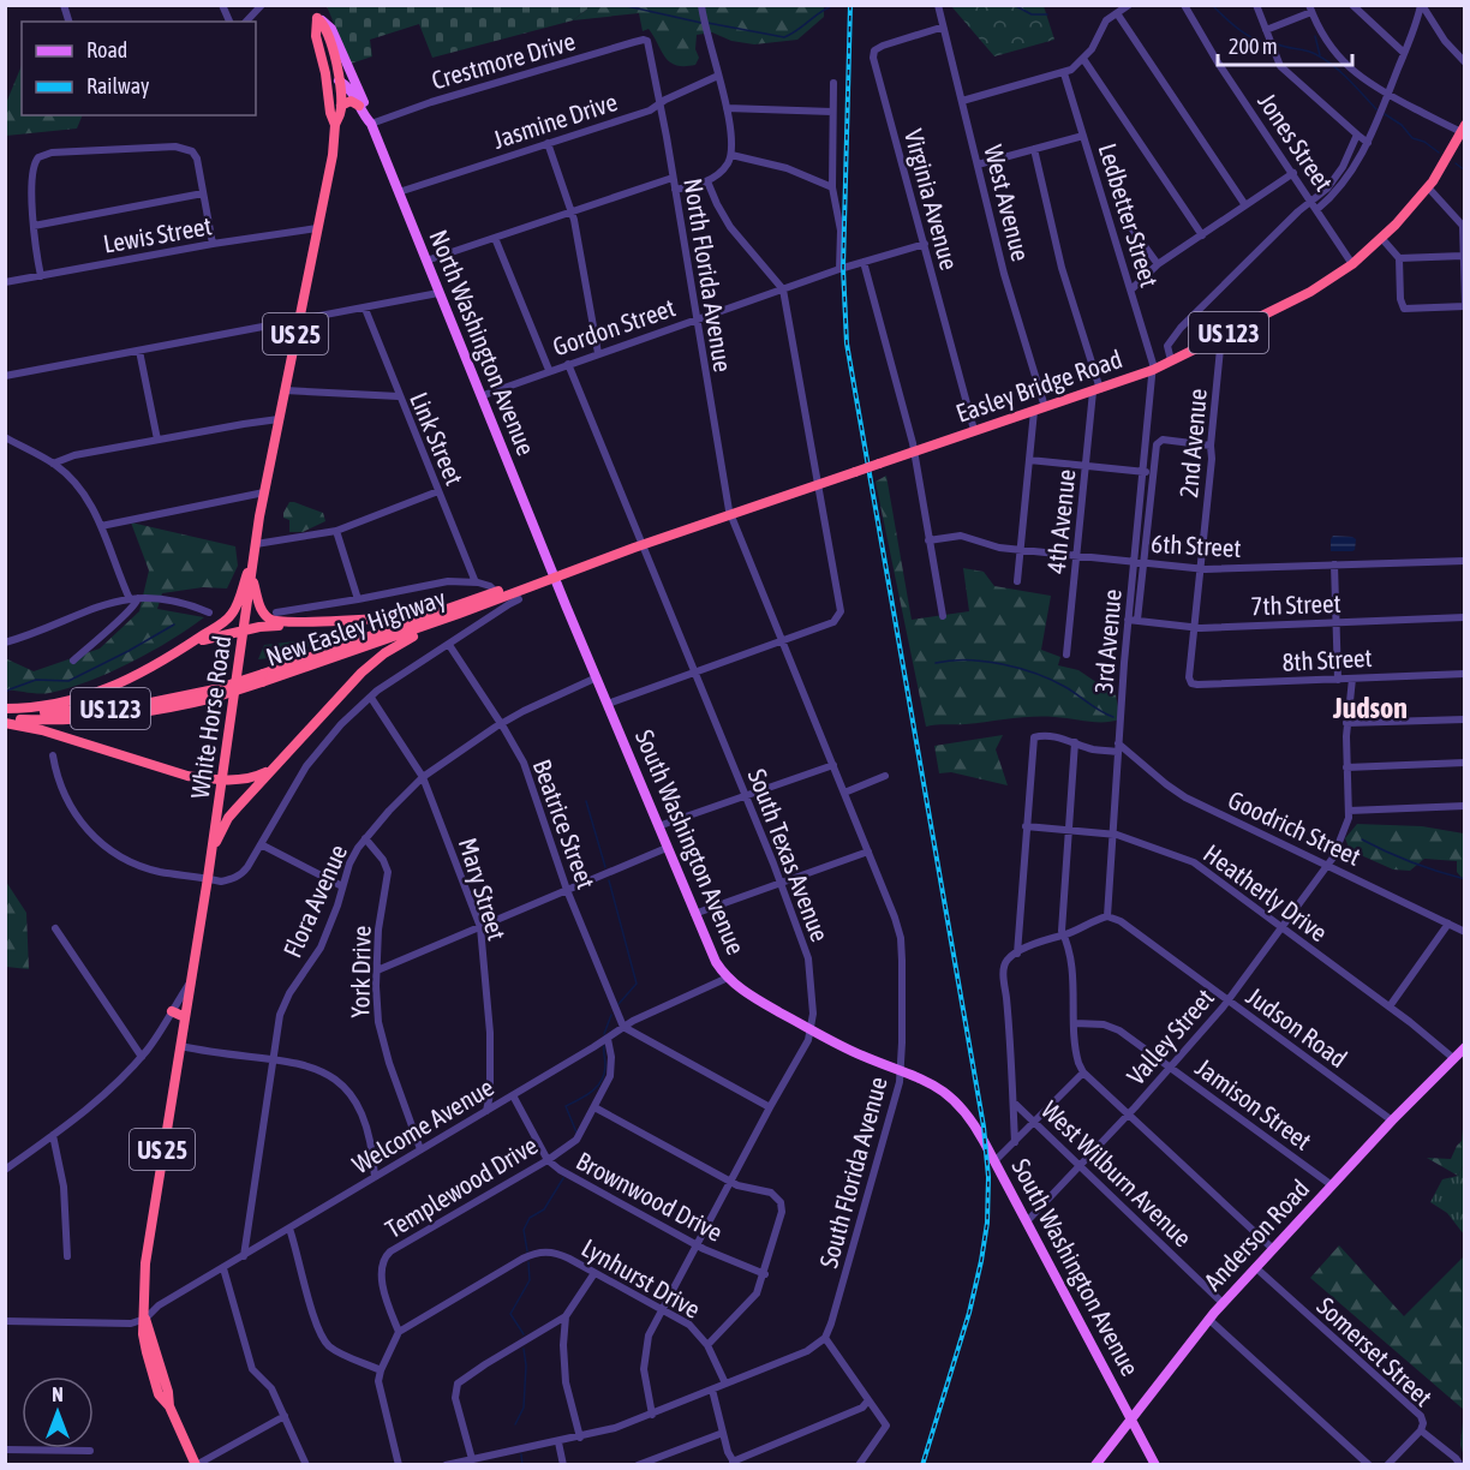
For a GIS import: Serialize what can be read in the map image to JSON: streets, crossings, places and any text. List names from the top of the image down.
{
  "streets": {
    "highway": [
      "US 123",
      "US 25",
      "Easley Bridge Road",
      "New Easley Highway",
      "White Horse Road"
    ],
    "main road": ["North Washington Avenue", "South Washington Avenue", "Anderson Road"],
    "street": [
      "Crestmore Drive",
      "Jasmine Drive",
      "Jones Street",
      "Virginia Avenue",
      "West Avenue",
      "Ledbetter Street",
      "Lewis Street",
      "North Florida Avenue",
      "Gordon Street",
      "Link Street",
      "2nd Avenue",
      "4th Avenue",
      "6th Street",
      "7th Street",
      "3rd Avenue",
      "8th Street",
      "Beatrice Street",
      "Goodrich Street",
      "South Texas Avenue",
      "Mary Street",
      "Heatherly Drive",
      "Flora Avenue",
      "York Drive",
      "Judson Road",
      "Valley Street",
      "Jamison Street",
      "Welcome Avenue",
      "South Florida Avenue",
      "West Wilburn Avenue",
      "Templewood Drive",
      "Brownwood Drive",
      "Lynhurst Drive",
      "Somerset Street"
    ]
  },
  "crossings": [
    ["Crestmore Drive", "North Florida Avenue"],
    ["Crestmore Drive", "North Washington Avenue"],
    ["Jasmine Drive", "North Florida Avenue"],
    ["Jasmine Drive", "North Washington Avenue"],
    ["Jones Street", "Easley Bridge Road"],
    ["Virginia Avenue", "West Avenue"],
    ["Virginia Avenue", "Gordon Street"],
    ["Virginia Avenue", "Easley Bridge Road"],
    ["West Avenue", "Easley Bridge Road"],
    ["Ledbetter Street", "Easley Bridge Road"],
    ["Ledbetter Street", "3rd Avenue"],
    ["Lewis Street", "White Horse Road"],
    ["North Florida Avenue", "Gordon Street"],
    ["North Florida Avenue", "Easley Bridge Road"],
    ["North Florida Avenue", "South Florida Avenue"],
    ["Gordon Street", "North Washington Avenue"],
    ["Gordon Street", "South Texas Avenue"],
    ["North Washington Avenue", "Easley Bridge Road"],
    ["North Washington Avenue", "White Horse Road"],
    ["North Washington Avenue", "South Washington Avenue"],
    ["Easley Bridge Road", "2nd Avenue"],
    ["Easley Bridge Road", "4th Avenue"],
    ["Easley Bridge Road", "New Easley Highway"],
    ["Easley Bridge Road", "3rd Avenue"],
    ["Easley Bridge Road", "South Washington Avenue"],
    ["Easley Bridge Road", "South Texas Avenue"],
    ["Easley Bridge Road", "South Florida Avenue"],
    ["2nd Avenue", "6th Street"],
    ["2nd Avenue", "7th Street"],
    ["2nd Avenue", "3rd Avenue"],
    ["2nd Avenue", "8th Street"],
    ["4th Avenue", "6th Street"],
    ["6th Street", "3rd Avenue"],
    ["7th Street", "3rd Avenue"],
    ["3rd Avenue", "Goodrich Street"],
    ["3rd Avenue", "Heatherly Drive"],
    ["3rd Avenue", "Judson Road"],
    ["8th Street", "Valley Street"],
    ["White Horse Road", "Welcome Avenue"],
    ["Beatrice Street", "Flora Avenue"],
    ["Beatrice Street", "Welcome Avenue"],
    ["Goodrich Street", "Valley Street"],
    ["Goodrich Street", "West Wilburn Avenue"],
    ["South Washington Avenue", "South Texas Avenue"],
    ["South Washington Avenue", "Flora Avenue"],
    ["South Washington Avenue", "Valley Street"],
    ["South Washington Avenue", "Welcome Avenue"],
    ["South Washington Avenue", "South Florida Avenue"],
    ["South Washington Avenue", "Anderson Road"],
    ["South Texas Avenue", "Brownwood Drive"],
    ["South Texas Avenue", "Lynhurst Drive"],
    ["Mary Street", "Flora Avenue"],
    ["Mary Street", "Welcome Avenue"],
    ["Heatherly Drive", "Valley Street"],
    ["Heatherly Drive", "West Wilburn Avenue"],
    ["Heatherly Drive", "Anderson Road"],
    ["Flora Avenue", "York Drive"],
    ["Flora Avenue", "Welcome Avenue"],
    ["York Drive", "Welcome Avenue"],
    ["Judson Road", "Valley Street"],
    ["Judson Road", "Anderson Road"],
    ["Valley Street", "Jamison Street"],
    ["Valley Street", "West Wilburn Avenue"],
    ["Jamison Street", "Anderson Road"],
    ["Welcome Avenue", "Templewood Drive"],
    ["Welcome Avenue", "Brownwood Drive"],
    ["West Wilburn Avenue", "Anderson Road"],
    ["Templewood Drive", "Brownwood Drive"],
    ["Templewood Drive", "Lynhurst Drive"],
    ["Anderson Road", "Somerset Street"]
  ],
  "districts": ["Judson"],
  "legend": ["Road", "Railway"],
  "scale_bar": "200 m",
  "north": "top"
}
